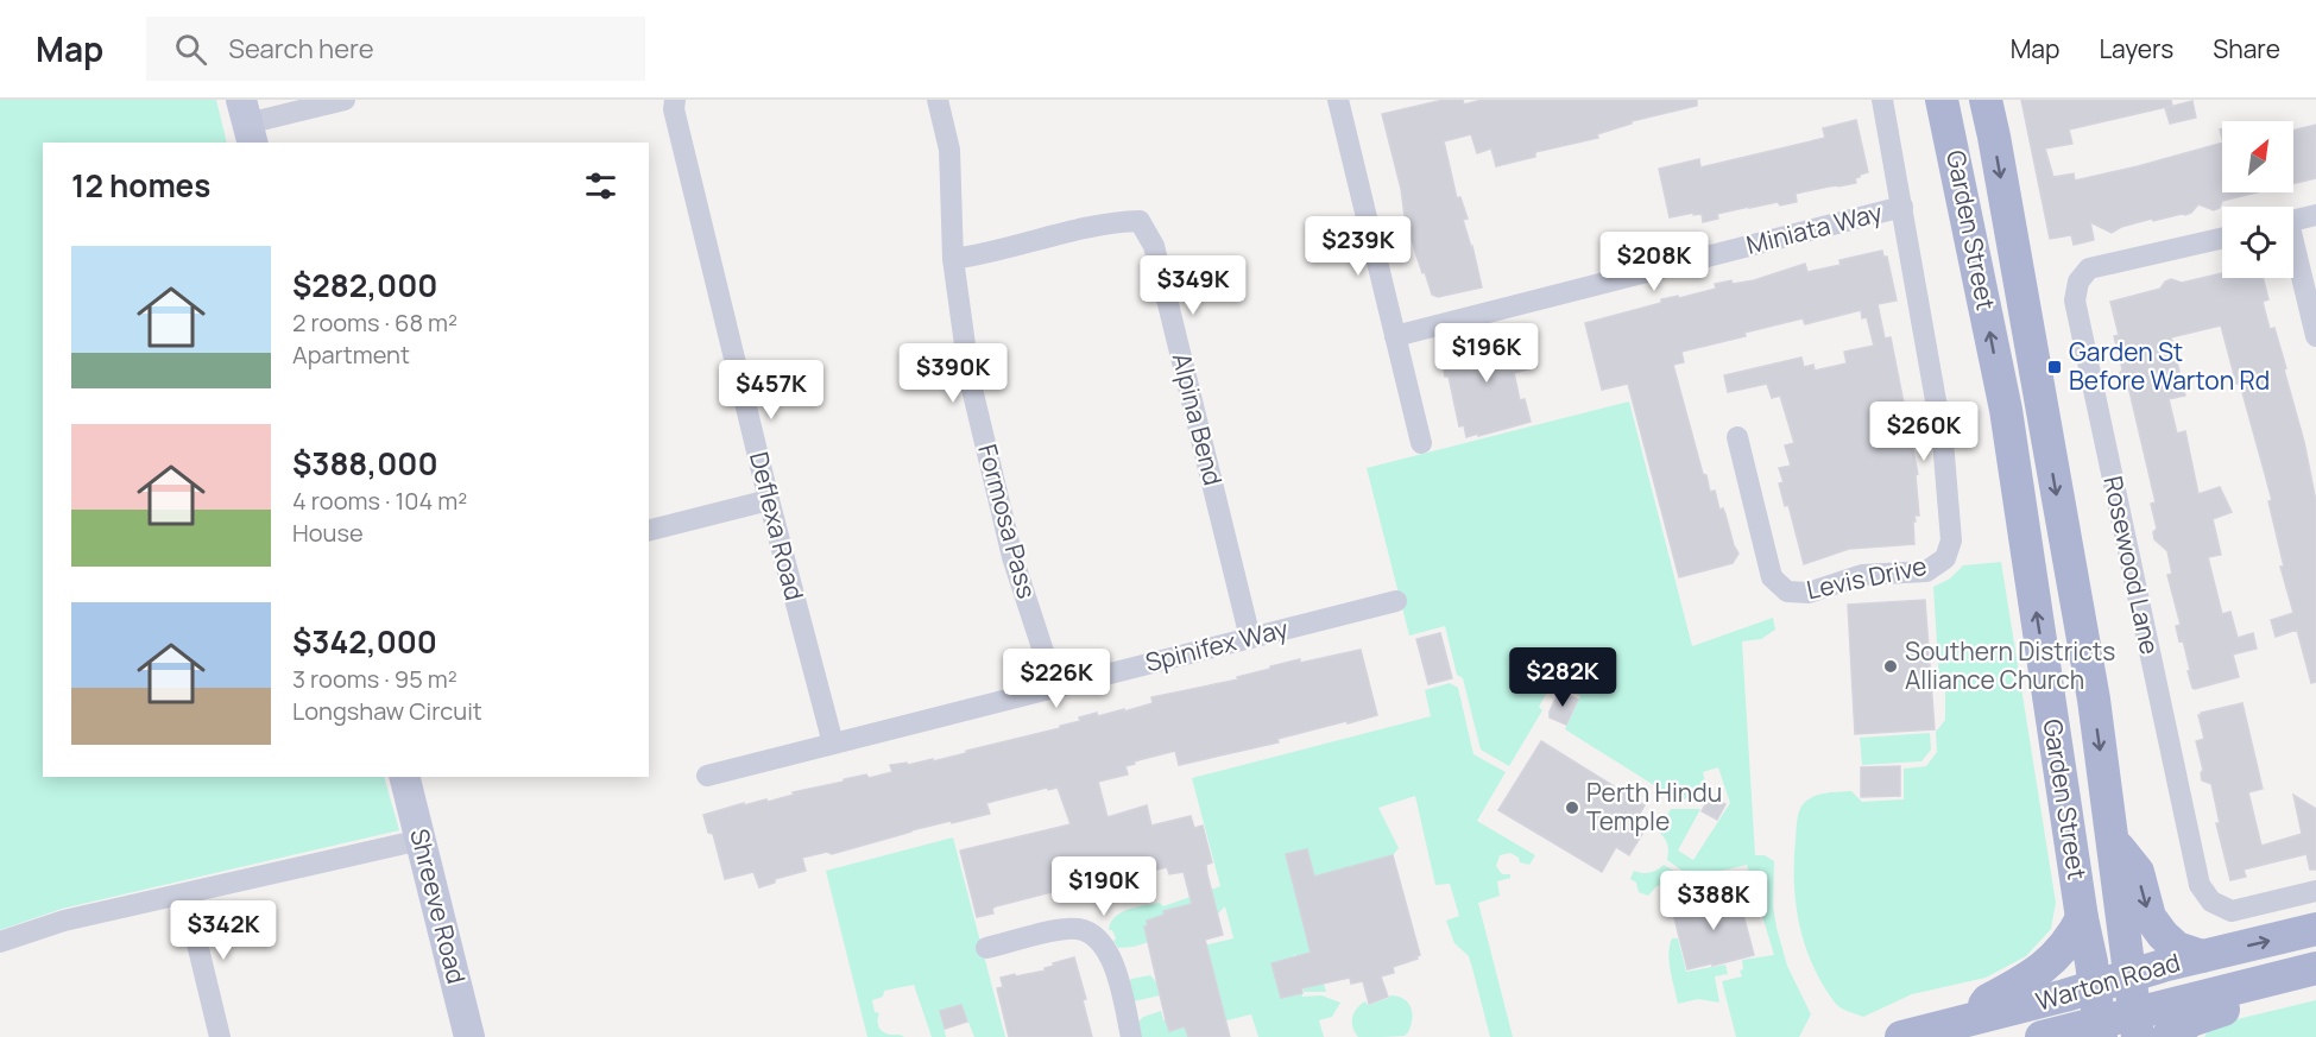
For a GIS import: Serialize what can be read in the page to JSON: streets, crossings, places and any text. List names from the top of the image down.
{
  "streets": {
    "main road": ["Garden Street", "Warton Road"],
    "street": [
      "Miniata Way",
      "Alpina Bend",
      "Formosa Pass",
      "Deflexa Road",
      "Rosewood Lane",
      "Levis Drive",
      "Spinifex Way",
      "Shreeve Road"
    ]
  },
  "crossings": [
    ["Miniata Way", "Levis Drive"],
    ["Garden Street", "Warton Road"],
    ["Alpina Bend", "Formosa Pass"],
    ["Alpina Bend", "Spinifex Way"],
    ["Formosa Pass", "Spinifex Way"],
    ["Deflexa Road", "Spinifex Way"]
  ],
  "places": {
    "transit": ["Garden St Before Warton Rd"],
    "other": ["Southern Districts Alliance Church", "Perth Hindu Temple"]
  },
  "north": "top right",
  "page": {
    "header": "Map",
    "search": "Search here",
    "nav": ["Map", "Layers", "Share"],
    "heading": "12 homes",
    "price": [
      "$239K",
      "$208K",
      "$349K",
      "$196K",
      "$390K",
      "$457K",
      "$260K",
      "$282K",
      "$226K",
      "$190K",
      "$388K",
      "$342K"
    ],
    "list": [
      {
        "name": "$282,000",
        "note": "2 rooms · 68 m² · Apartment"
      },
      {
        "name": "$388,000",
        "note": "4 rooms · 104 m² · House"
      },
      {
        "name": "$342,000",
        "note": "3 rooms · 95 m² · Longshaw Circuit"
      }
    ]
  }
}
